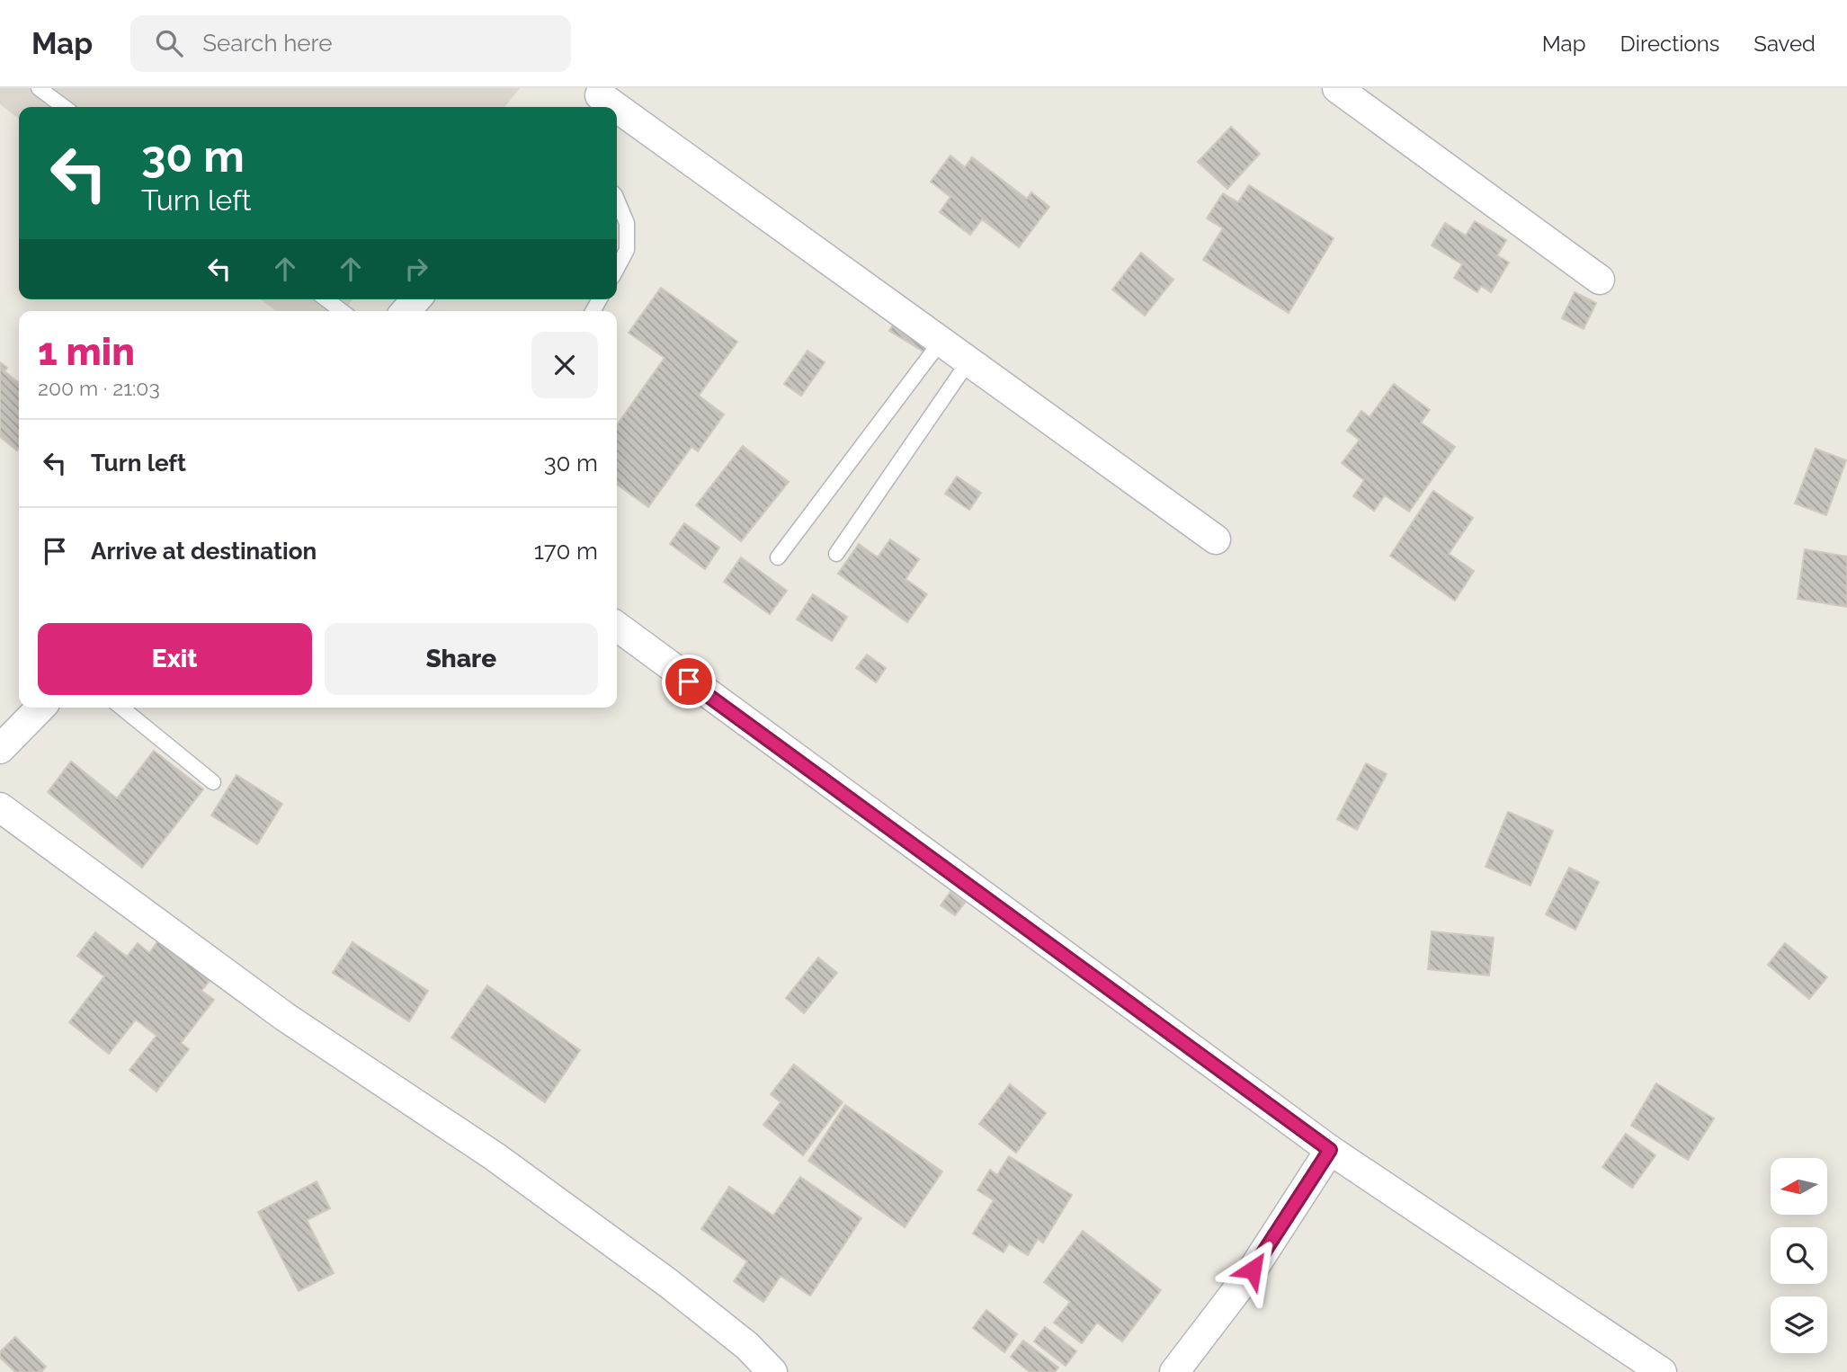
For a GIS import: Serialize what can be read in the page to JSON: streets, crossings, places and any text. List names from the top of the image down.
{
  "north": "left",
  "page": {
    "header": "Map",
    "search": "Search here",
    "nav": ["Map", "Directions", "Saved"],
    "turn": ["30 m", "Turn left"],
    "heading": ["1 min", "200 m · 21:03"],
    "list": [
      {
        "name": "Turn left",
        "value": "30 m"
      },
      {
        "name": "Arrive at destination",
        "value": "170 m"
      }
    ],
    "buttons": ["Exit", "Share"]
  }
}
